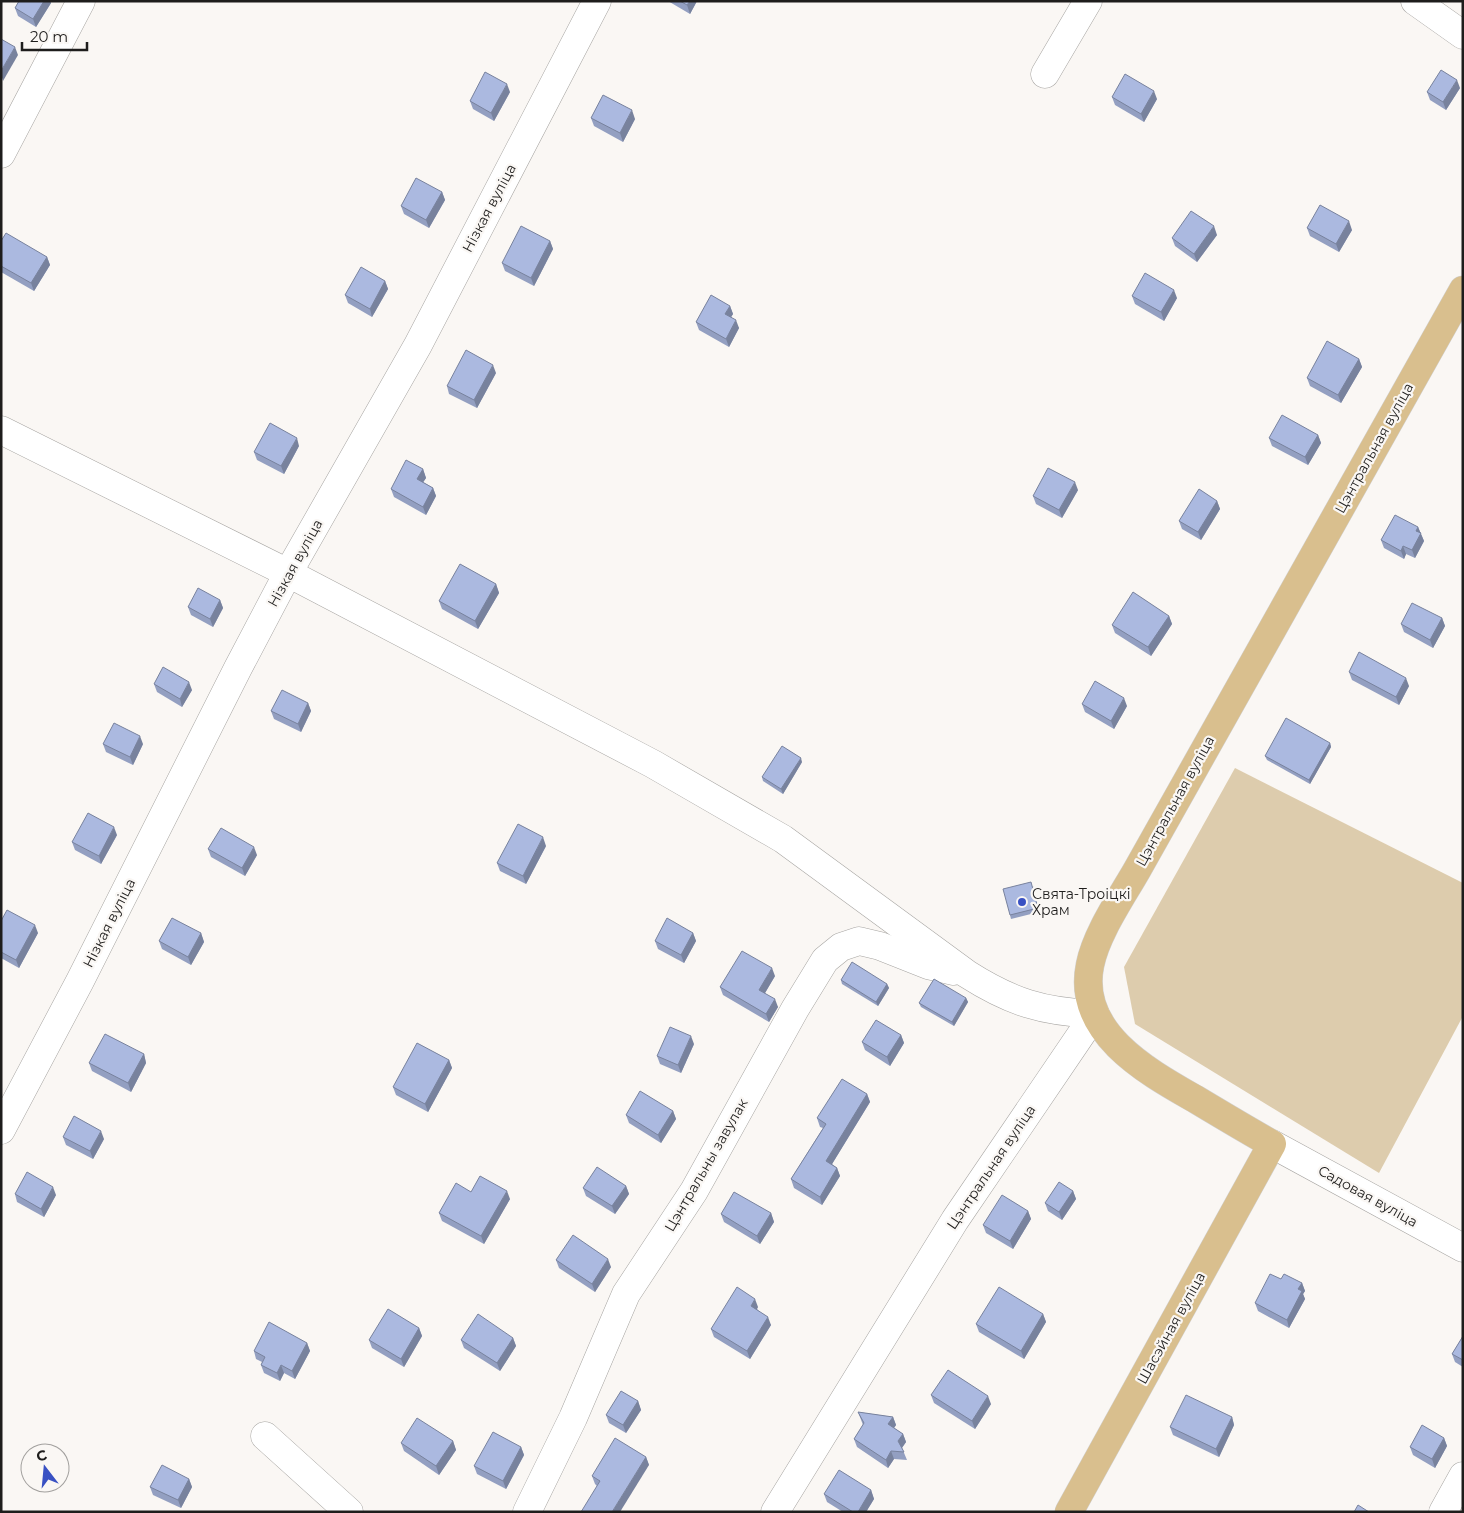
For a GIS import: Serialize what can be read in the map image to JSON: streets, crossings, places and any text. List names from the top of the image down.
{
  "streets": {
    "main road": ["Цэнтральная вуліца", "Шасэйная вуліца"],
    "street": ["Нізкая вуліца", "Цэнтральны завулак", "Садовая вуліца"]
  },
  "crossings": [
    ["Садовая вуліца", "Шасэйная вуліца"]
  ],
  "places": ["Свята-Троіцкі Храм"],
  "scale_bar": "20 m",
  "north": "top"
}
